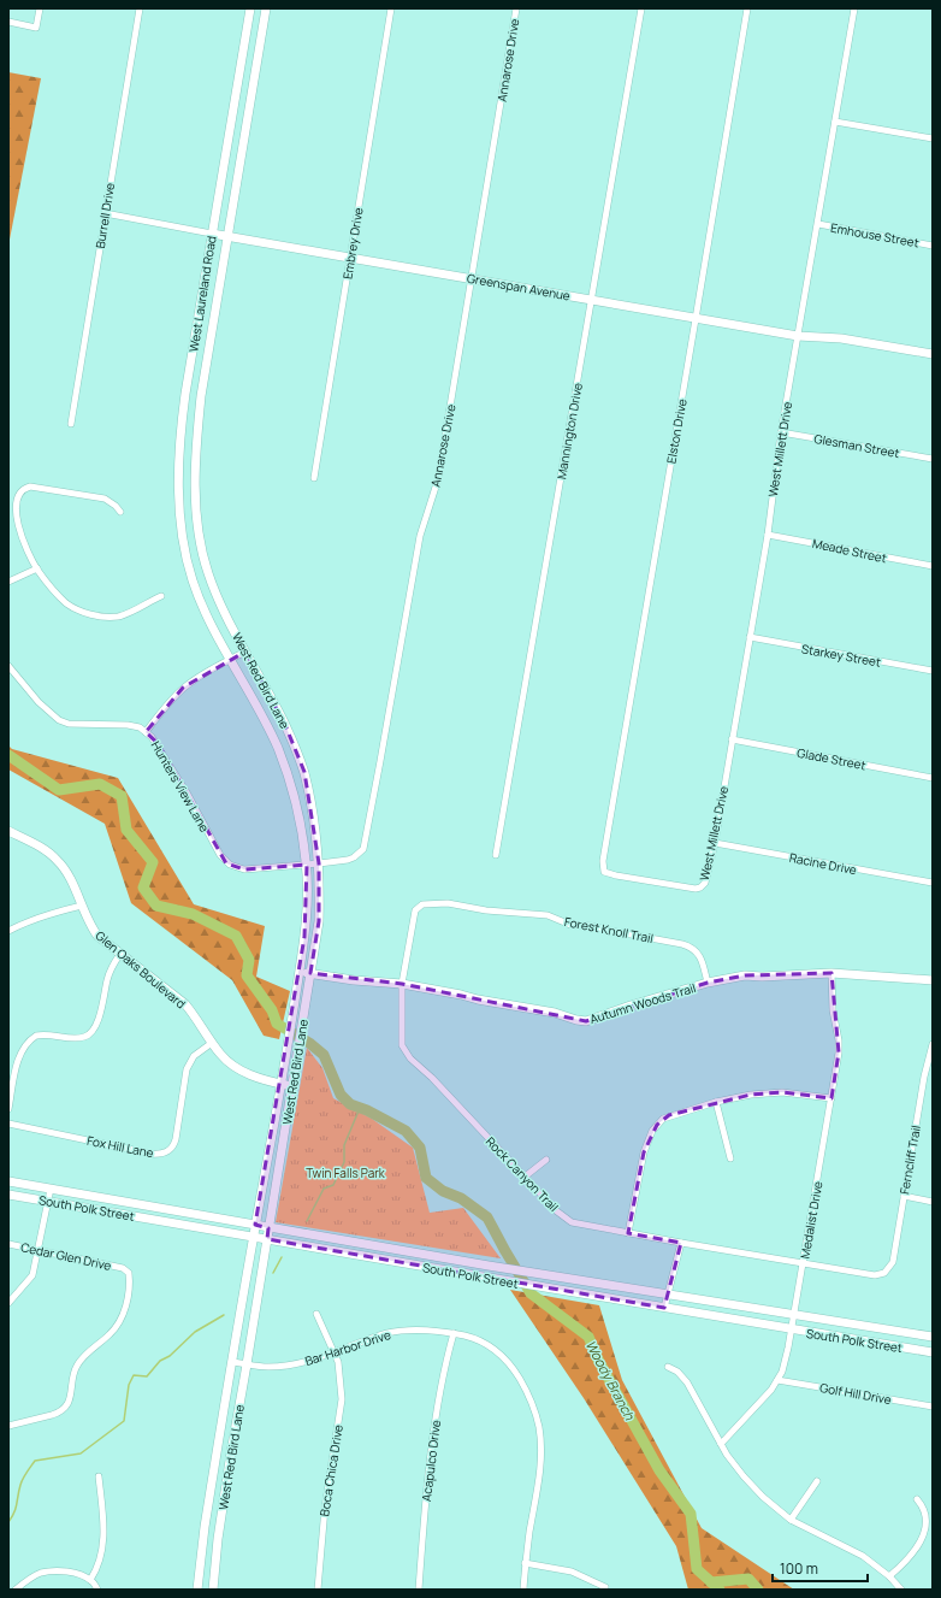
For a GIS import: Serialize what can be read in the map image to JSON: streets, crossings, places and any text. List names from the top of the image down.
{
  "streets": {
    "main road": [
      "Greenspan Avenue",
      "West Laureland Road",
      "West Red Bird Lane",
      "Glen Oaks Boulevard",
      "Autumn Woods Trail",
      "South Polk Street"
    ],
    "street": [
      "Annarose Drive",
      "Burrell Drive",
      "Emhouse Street",
      "Embrey Drive",
      "Mannington Drive",
      "Elston Drive",
      "Glesman Street",
      "West Millett Drive",
      "Meade Street",
      "Starkey Street",
      "Glade Street",
      "Hunters View Lane",
      "Racine Drive",
      "Forest Knoll Trail",
      "Fox Hill Lane",
      "Ferncliff Trail",
      "Rock Canyon Trail",
      "Medalist Drive",
      "Cedar Glen Drive",
      "Bar Harbor Drive",
      "Golf Hill Drive",
      "Acapulco Drive",
      "Boca Chica Drive"
    ]
  },
  "crossings": [
    ["Annarose Drive", "Greenspan Avenue"],
    ["Annarose Drive", "West Red Bird Lane"],
    ["Annarose Drive", "Hunters View Lane"],
    ["Burrell Drive", "Greenspan Avenue"],
    ["Emhouse Street", "West Millett Drive"],
    ["Embrey Drive", "Greenspan Avenue"],
    ["Greenspan Avenue", "West Laureland Road"],
    ["Greenspan Avenue", "Mannington Drive"],
    ["Greenspan Avenue", "Elston Drive"],
    ["Greenspan Avenue", "West Millett Drive"],
    ["West Laureland Road", "West Red Bird Lane"],
    ["Elston Drive", "West Millett Drive"],
    ["Glesman Street", "West Millett Drive"],
    ["West Millett Drive", "Meade Street"],
    ["West Millett Drive", "Starkey Street"],
    ["West Millett Drive", "Glade Street"],
    ["West Millett Drive", "Racine Drive"],
    ["West Red Bird Lane", "Hunters View Lane"],
    ["West Red Bird Lane", "Glen Oaks Boulevard"],
    ["West Red Bird Lane", "Autumn Woods Trail"],
    ["West Red Bird Lane", "South Polk Street"],
    ["West Red Bird Lane", "Bar Harbor Drive"],
    ["Forest Knoll Trail", "Autumn Woods Trail"],
    ["Forest Knoll Trail", "Rock Canyon Trail"],
    ["Glen Oaks Boulevard", "Fox Hill Lane"],
    ["Autumn Woods Trail", "Rock Canyon Trail"],
    ["Autumn Woods Trail", "Medalist Drive"],
    ["Ferncliff Trail", "Rock Canyon Trail"],
    ["Rock Canyon Trail", "Medalist Drive"],
    ["South Polk Street", "Medalist Drive"],
    ["Medalist Drive", "Golf Hill Drive"],
    ["Bar Harbor Drive", "Acapulco Drive"],
    ["Bar Harbor Drive", "Boca Chica Drive"]
  ],
  "water": ["Woody Branch"],
  "parks": ["Twin Falls Park"],
  "scale_bar": "100 m"
}
